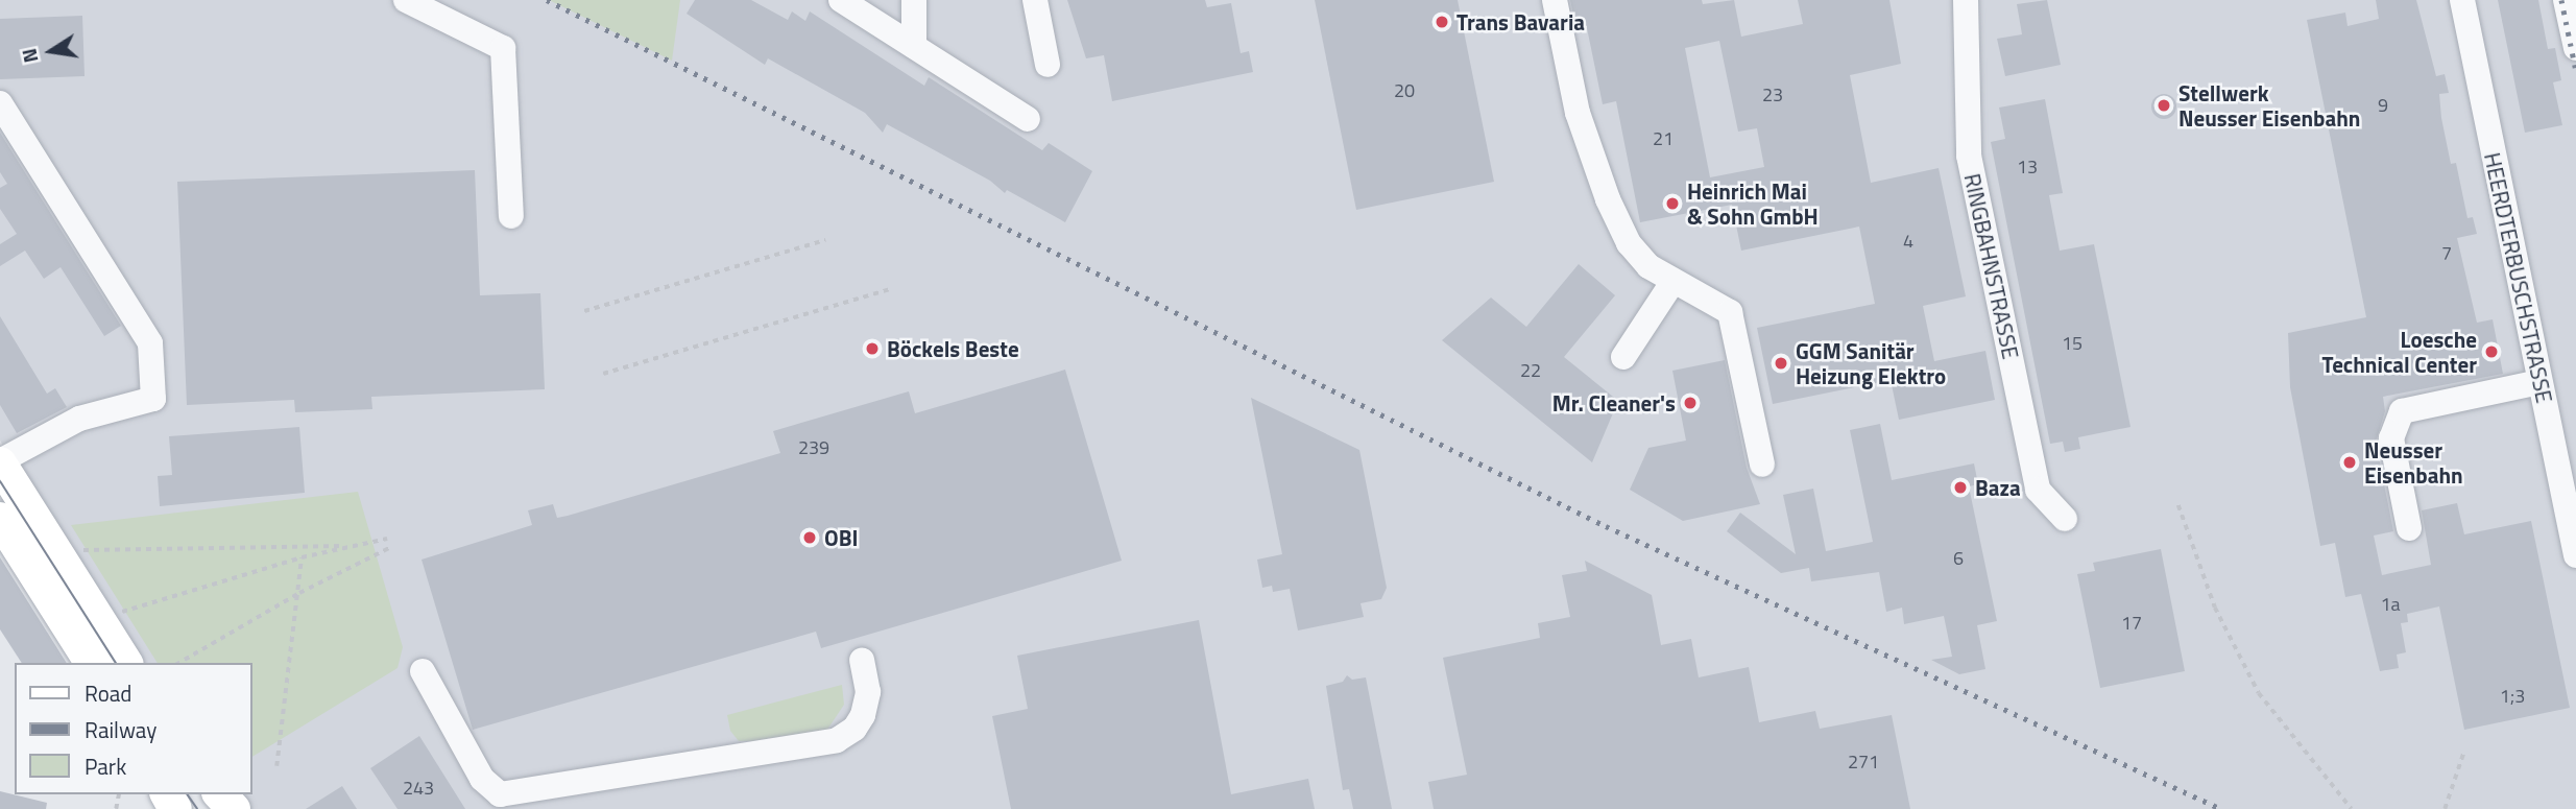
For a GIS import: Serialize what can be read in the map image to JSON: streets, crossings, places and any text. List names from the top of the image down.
{
  "streets": {
    "street": ["RINGBAHNSTRASSE", "HEERDTERBUSCHSTRASSE"]
  },
  "places": [
    "Trans Bavaria",
    "Stellwerk Neusser Eisenbahn",
    "Heinrich Mai & Sohn GmbH",
    "Böckels Beste",
    "Loesche Technical Center",
    "GGM Sanitär Heizung Elektro",
    "Mr. Cleaner's",
    "Neusser Eisenbahn",
    "Baza",
    "OBI"
  ],
  "house_numbers": [
    "20",
    "23",
    "9",
    "21",
    "13",
    "4",
    "7",
    "15",
    "22",
    "239",
    "6",
    "1a",
    "17",
    "1;3",
    "271",
    "243"
  ],
  "legend": ["Road", "Railway", "Park"],
  "north": "left"
}
